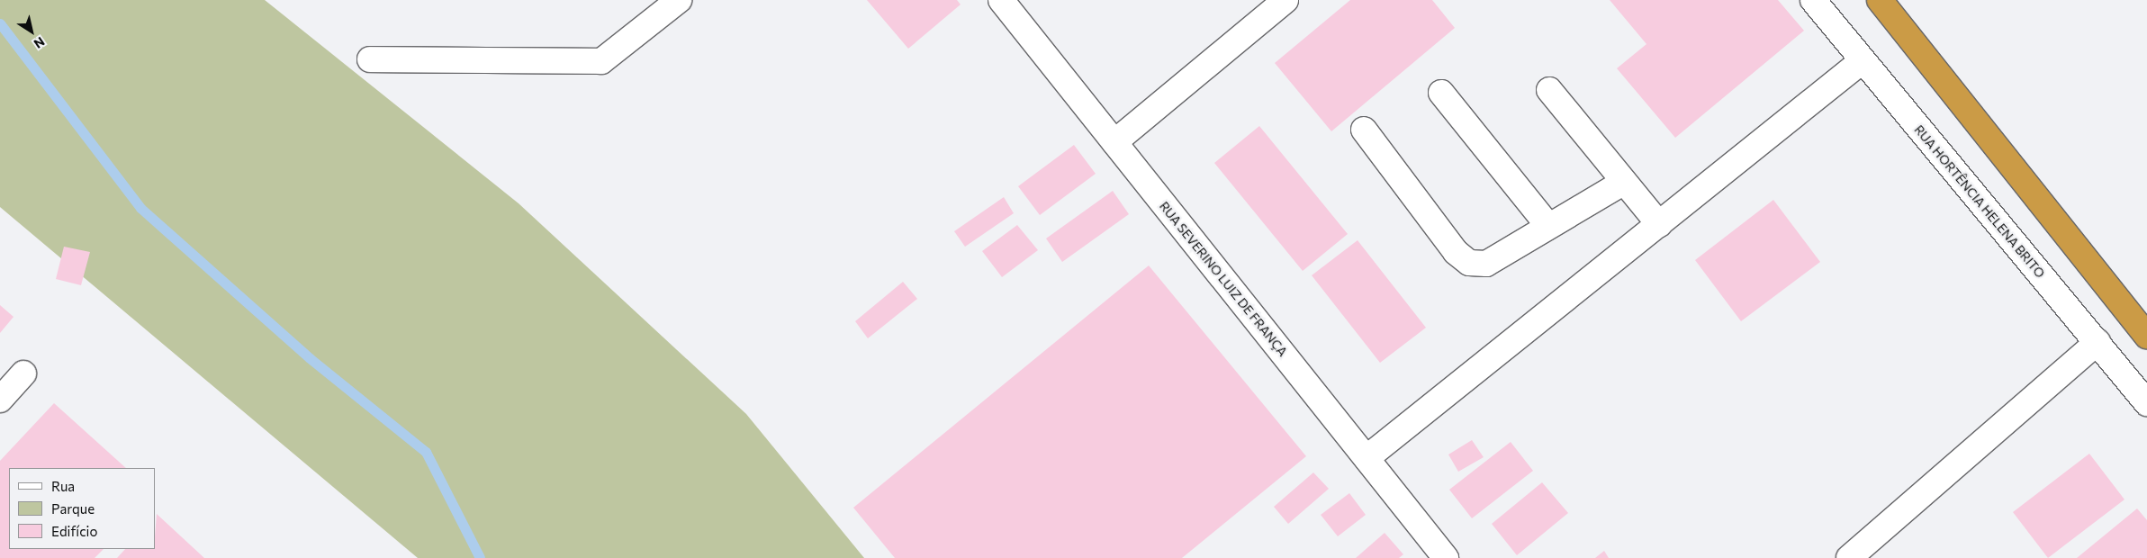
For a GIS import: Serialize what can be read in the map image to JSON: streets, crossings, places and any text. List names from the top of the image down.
{
  "streets": {
    "street": ["RUA HORTÊNCIA HELENA BRITO", "RUA SEVERINO LUIZ DE FRANÇA"]
  },
  "legend": ["Rua", "Parque", "Edifício"],
  "north": "bottom right"
}
